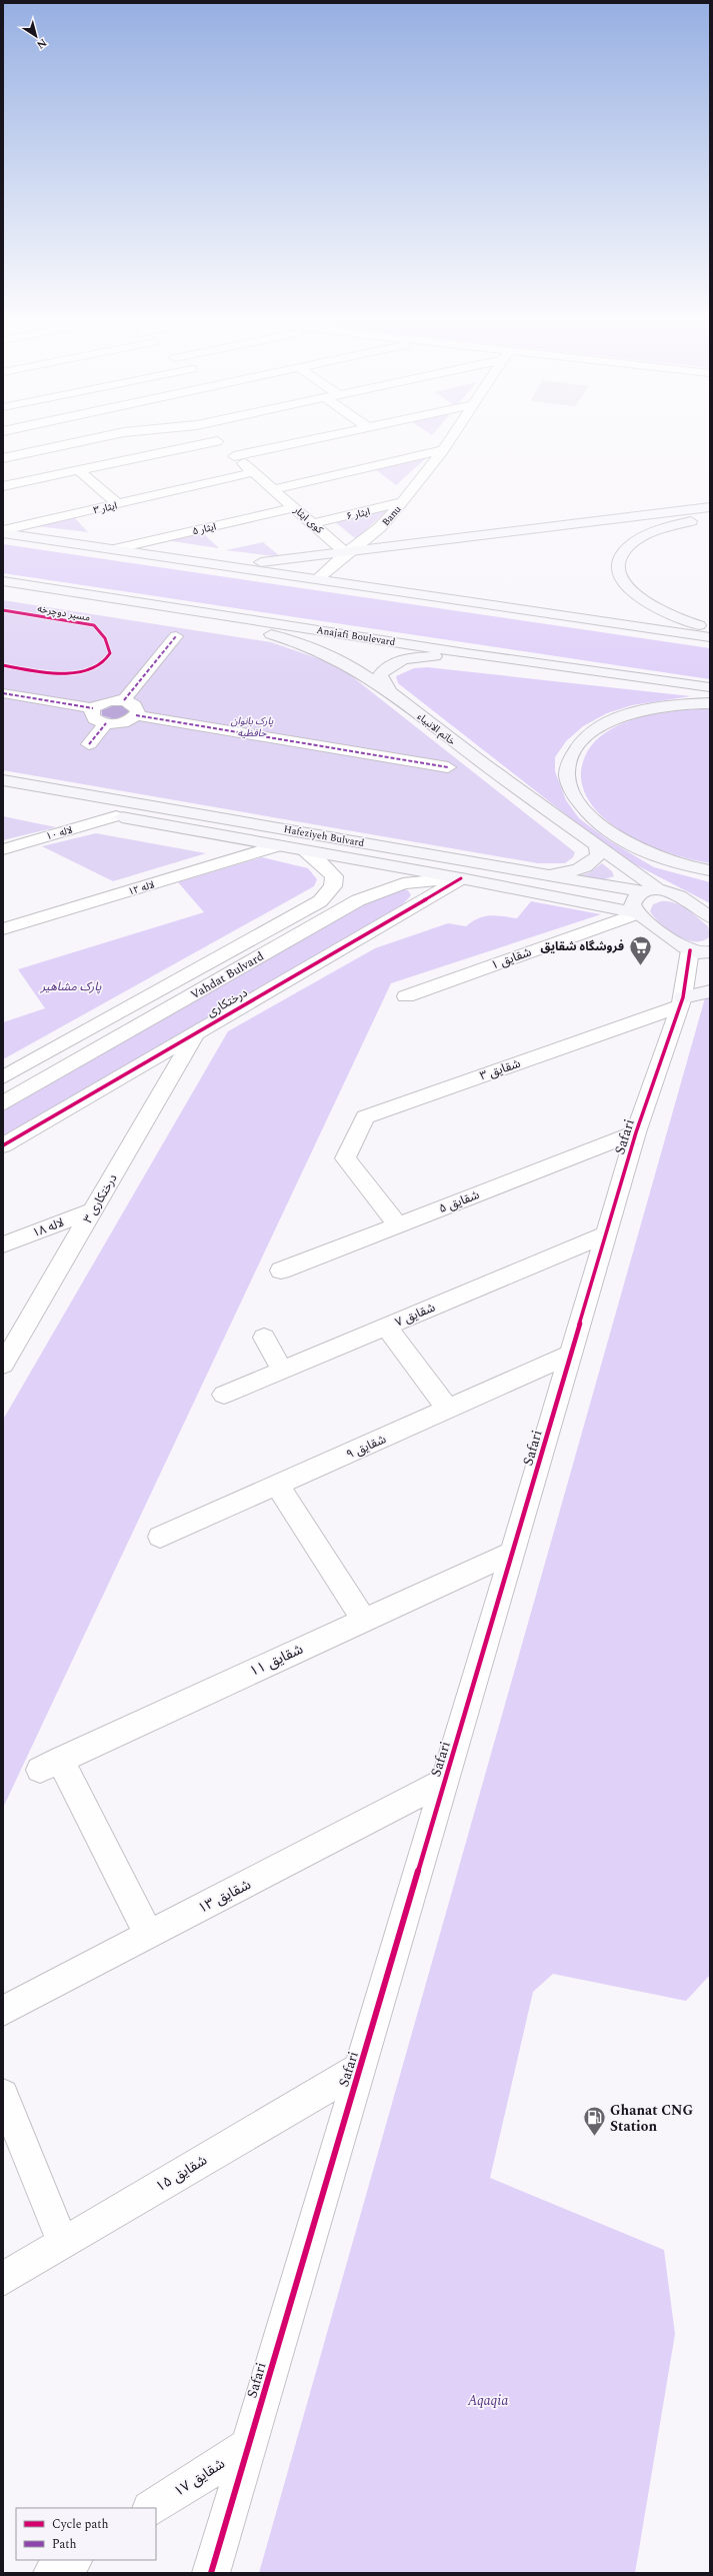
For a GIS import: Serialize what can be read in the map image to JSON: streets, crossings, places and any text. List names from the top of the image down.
{
  "streets": {
    "main road": ["Anajafi Boulevard", "خاتم الانبیاء", "Hafeziyeh Bulvard"],
    "street": [
      "ایثار ۳",
      "ایثار ۶",
      "Banu",
      "کوی ایثار",
      "ایثار ۵",
      "لاله ۱۰",
      "لاله ۱۲",
      "شقایق ۱",
      "Vahdat Bulvard",
      "درختکاری",
      "شقایق ۳",
      "Safari",
      "درختکاری ۳",
      "شقایق ۵",
      "لاله ۱۸",
      "شقایق ۷",
      "شقایق ۹",
      "شقایق ۱۱",
      "شقایق ۱۳",
      "شقایق ۱۵",
      "شقایق ۱۷"
    ],
    "cycle path": ["مسیر دوچرخه"]
  },
  "crossings": [
    ["ایثار ۳", "کوی ایثار"],
    ["ایثار ۶", "Banu"],
    ["ایثار ۶", "کوی ایثار"],
    ["Banu", "کوی ایثار"],
    ["کوی ایثار", "ایثار ۵"],
    ["Anajafi Boulevard", "خاتم الانبیاء"],
    ["خاتم الانبیاء", "Hafeziyeh Bulvard"],
    ["لاله ۱۰", "Hafeziyeh Bulvard"],
    ["Hafeziyeh Bulvard", "لاله ۱۲"],
    ["Hafeziyeh Bulvard", "شقایق ۱"],
    ["Hafeziyeh Bulvard", "Vahdat Bulvard"],
    ["Hafeziyeh Bulvard", "درختکاری"],
    ["Vahdat Bulvard", "درختکاری"],
    ["درختکاری", "درختکاری ۳"],
    ["شقایق ۳", "Safari"],
    ["شقایق ۳", "شقایق ۵"],
    ["Safari", "شقایق ۵"],
    ["Safari", "شقایق ۷"],
    ["Safari", "شقایق ۹"],
    ["Safari", "شقایق ۱۱"],
    ["Safari", "شقایق ۱۳"],
    ["Safari", "شقایق ۱۵"],
    ["Safari", "شقایق ۱۷"],
    ["درختکاری ۳", "لاله ۱۸"],
    ["شقایق ۱۱", "شقایق ۱۳"]
  ],
  "parks": ["پارک بانوان حافظیه", "پارک مشاهیر", "Aqaqia"],
  "places": {
    "supermarket": ["فروشگاه شقایق"],
    "fuel station": ["Ghanat CNG Station"]
  },
  "legend": ["Cycle path", "Path"],
  "north": "bottom right"
}
